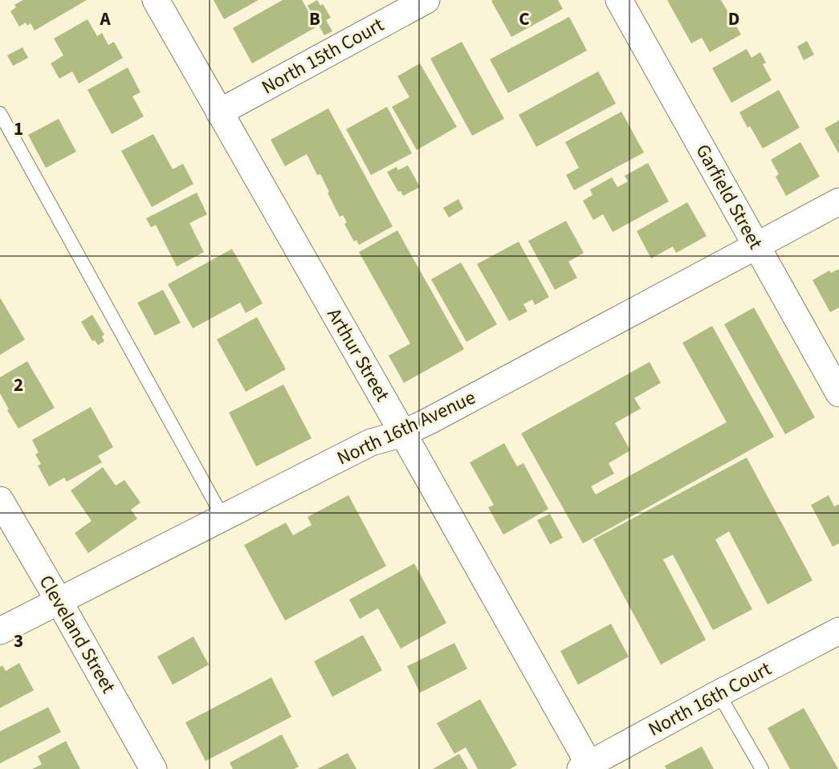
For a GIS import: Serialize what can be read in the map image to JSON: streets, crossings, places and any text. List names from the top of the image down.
{
  "streets": {
    "street": [
      "North 15th Court",
      "Garfield Street",
      "Arthur Street",
      "North 16th Avenue",
      "Cleveland Street",
      "North 16th Court"
    ]
  },
  "crossings": [
    ["North 15th Court", "Arthur Street"],
    ["Garfield Street", "North 16th Avenue"],
    ["Arthur Street", "North 16th Avenue"],
    ["Arthur Street", "North 16th Court"],
    ["North 16th Avenue", "Cleveland Street"]
  ],
  "grid": {
    "columns": [
      "A",
      "B",
      "C",
      "D"
    ],
    "rows": ["1", "2", "3"]
  }
}
